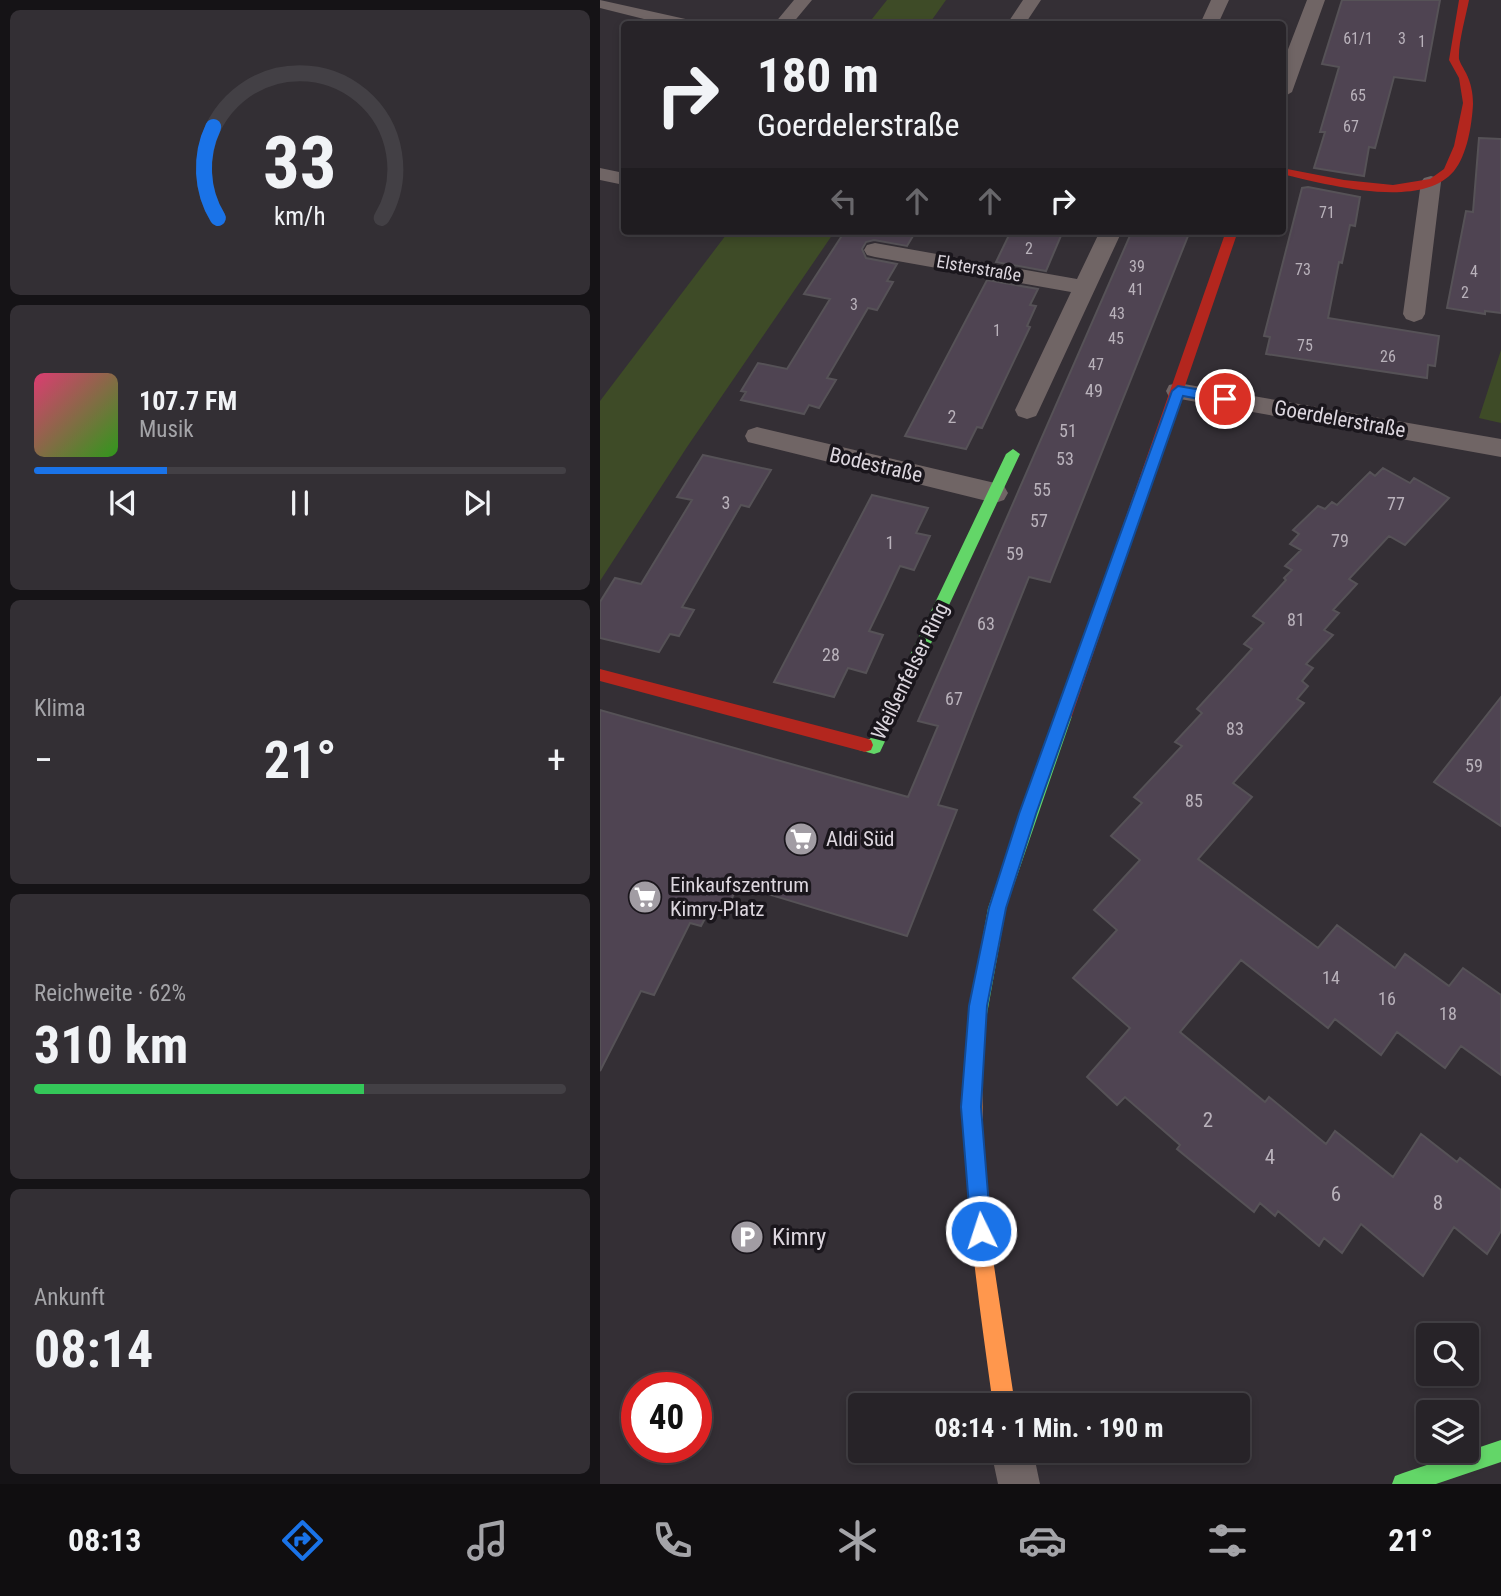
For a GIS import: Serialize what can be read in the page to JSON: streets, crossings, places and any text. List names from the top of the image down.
{
  "streets": {
    "street": [
      "Elsterstraße",
      "Goerdelerstraße",
      "Bodestraße",
      "Weißenfelser Ring"
    ]
  },
  "crossings": [
    ["Bodestraße", "Weißenfelser Ring"]
  ],
  "places": {
    "supermarket": ["Aldi Süd", "Einkaufszentrum Kimry-Platz"],
    "parking": ["Kimry"]
  },
  "house_numbers": [
    "61/1",
    "3",
    "1",
    "65",
    "67",
    "71",
    "2",
    "39",
    "73",
    "4",
    "41",
    "2",
    "3",
    "43",
    "1",
    "45",
    "75",
    "26",
    "47",
    "49",
    "2",
    "51",
    "53",
    "55",
    "3",
    "77",
    "57",
    "79",
    "1",
    "59",
    "81",
    "63",
    "28",
    "67",
    "83",
    "59",
    "85",
    "14",
    "16",
    "18",
    "2",
    "4",
    "6",
    "8"
  ],
  "page": {
    "turn": ["180 m", "Goerdelerstraße"],
    "song": ["107.7 FM", "Musik"],
    "tile": [
      "Klima",
      ["Reichweite · 62%", "310 km"],
      ["Ankunft", "08:14"]
    ],
    "heat": ["−", "21°", "+"],
    "limit": "40",
    "trip": "08:14 · 1 Min. · 190 m",
    "tabs": ["08:13", "21°"],
    "gauge": ["33", "km/h"]
  }
}
